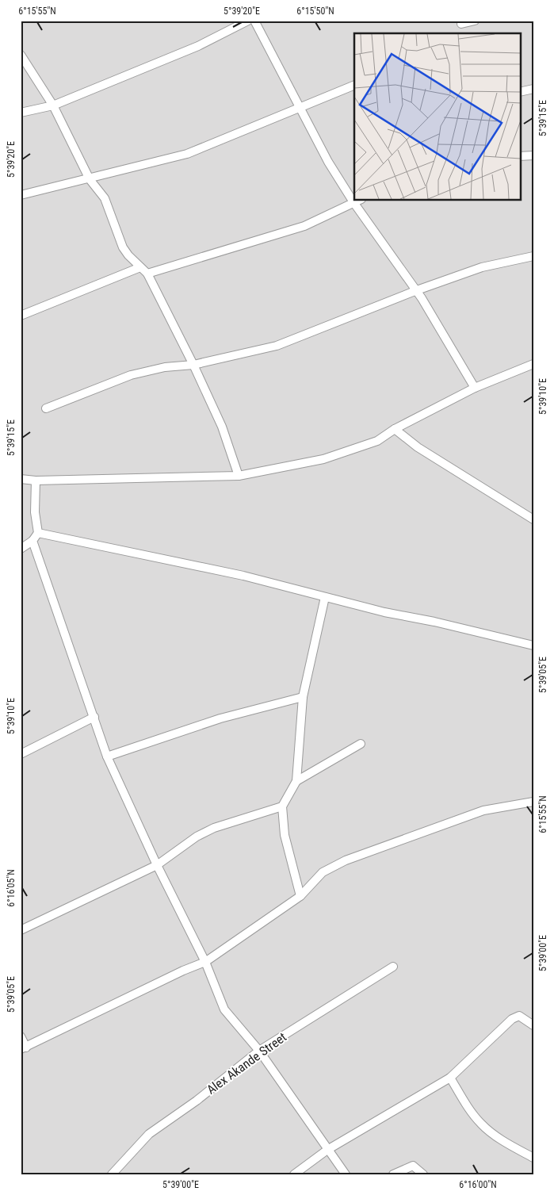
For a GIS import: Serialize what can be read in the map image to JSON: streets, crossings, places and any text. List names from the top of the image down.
{
  "streets": {
    "street": ["Alex Akande Street"]
  },
  "coordinates": [
    "6°15'55\"N",
    "5°39'20\"E",
    "6°15'50\"N",
    "5°39'15\"E",
    "5°39'10\"E",
    "5°39'05\"E",
    "6°16'05\"N",
    "5°39'00\"E",
    "6°16'00\"N"
  ]
}
